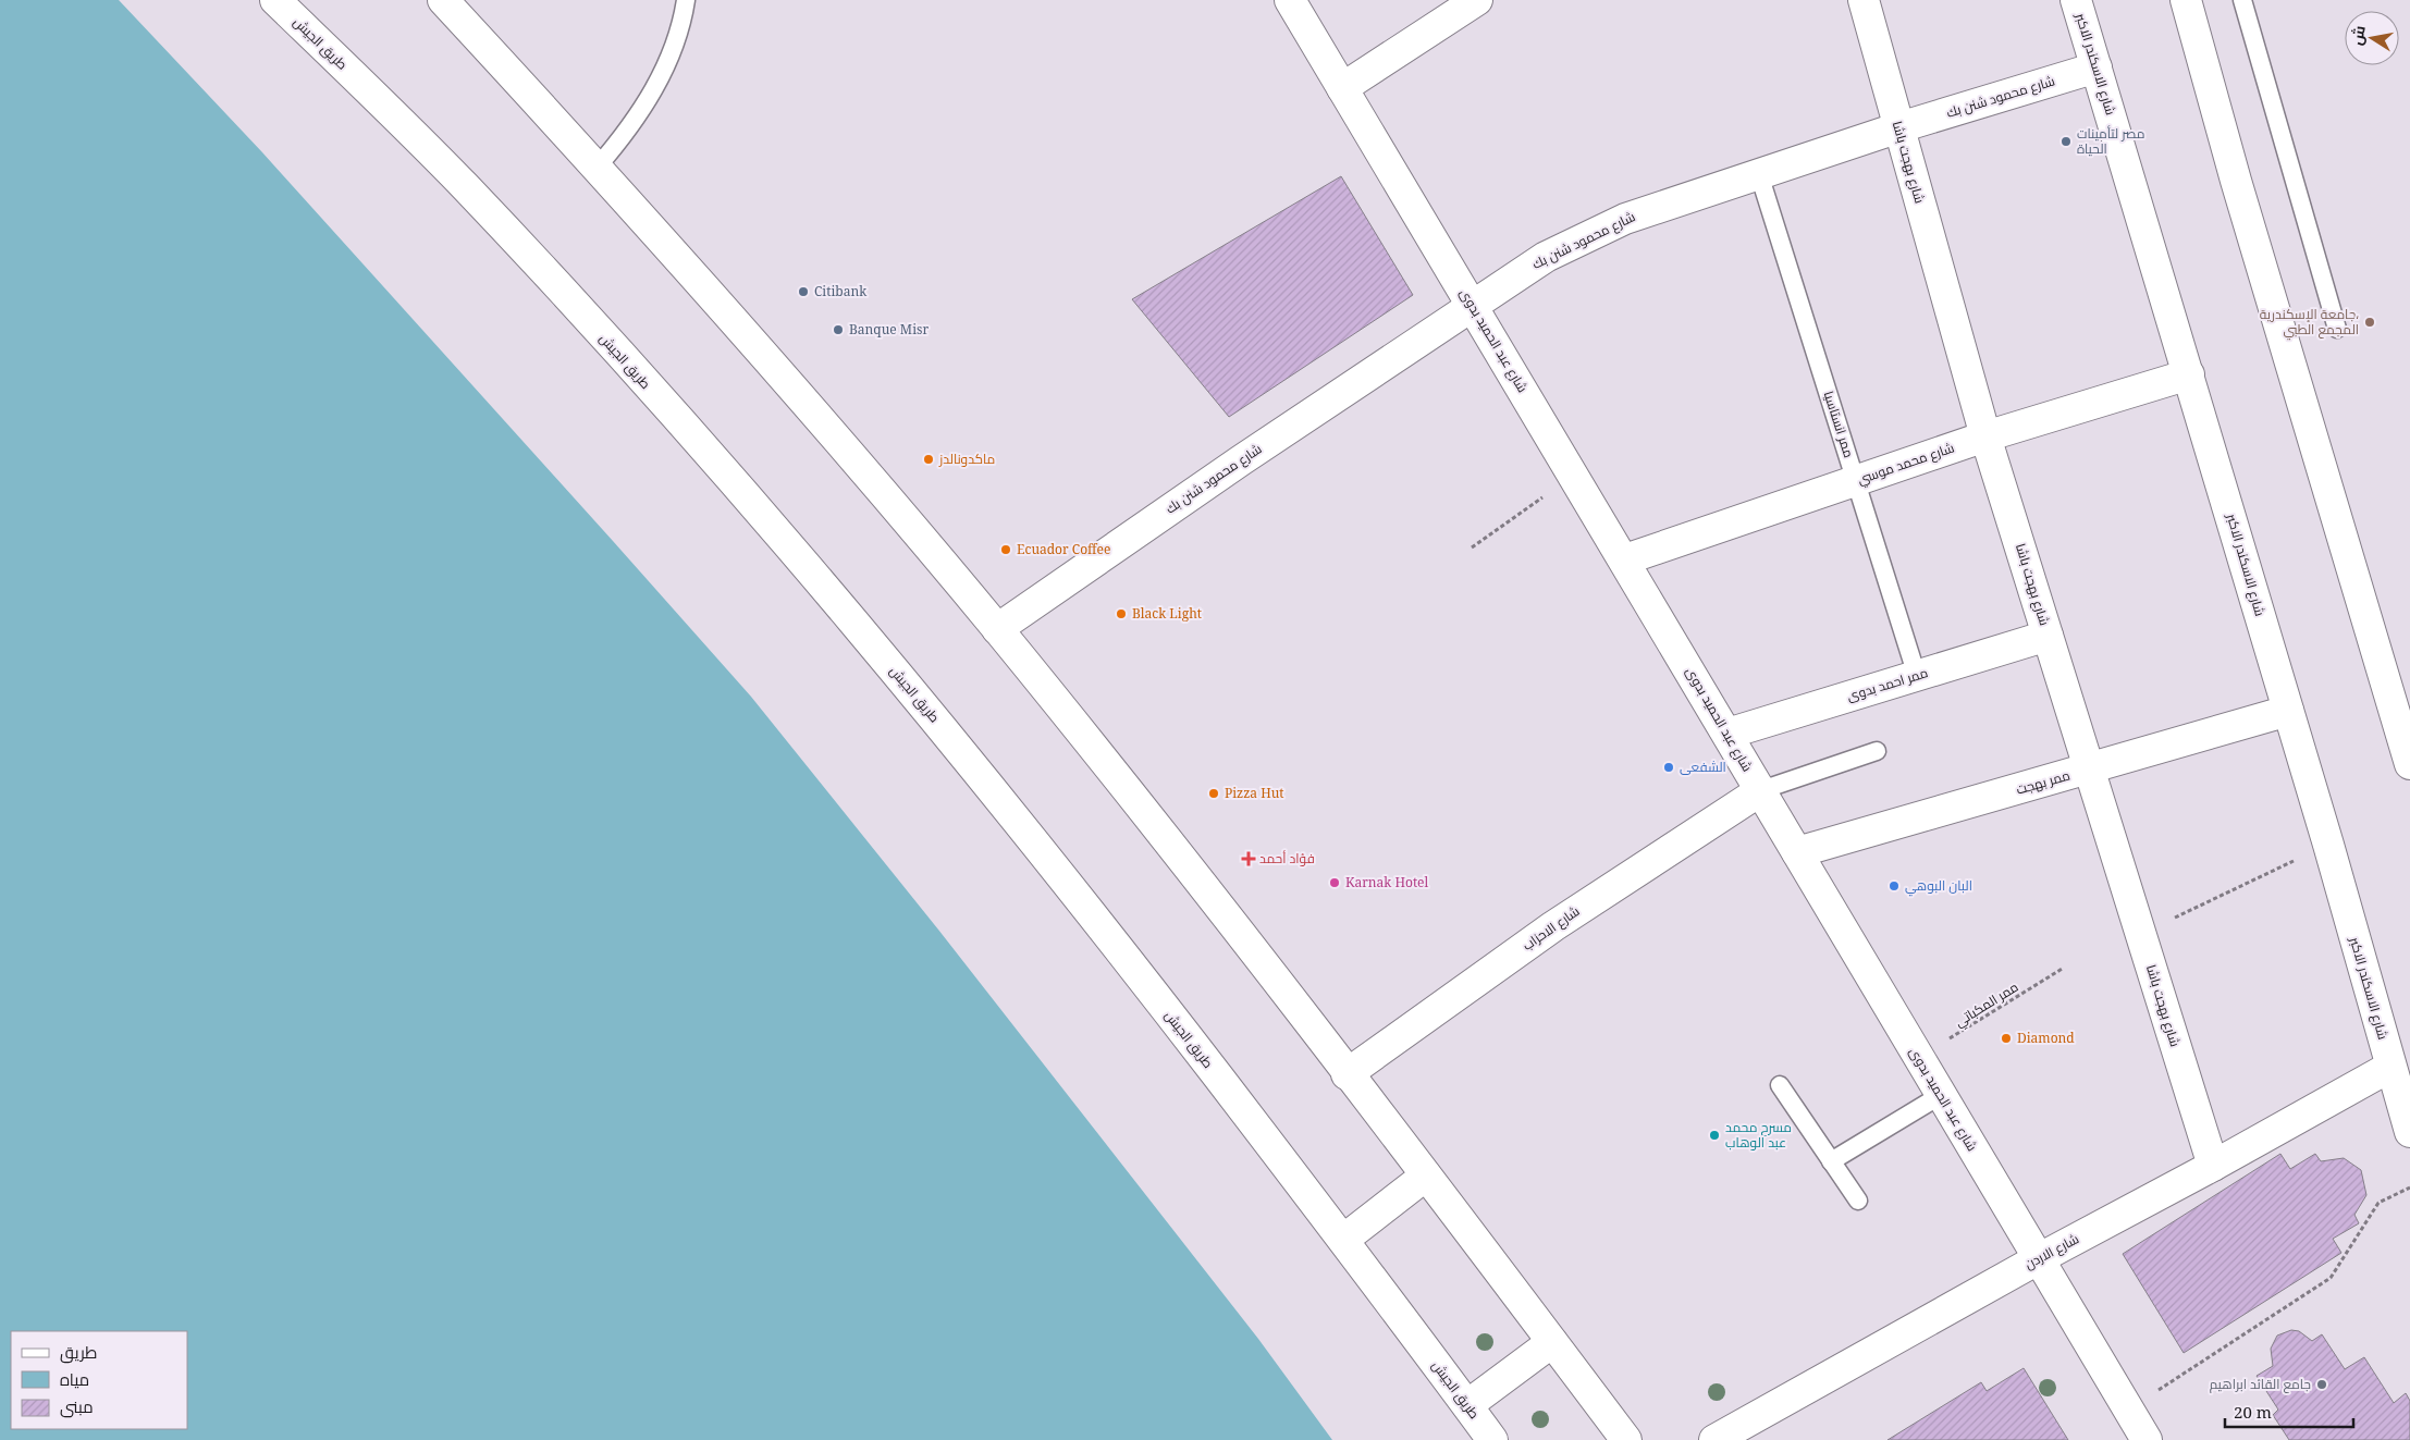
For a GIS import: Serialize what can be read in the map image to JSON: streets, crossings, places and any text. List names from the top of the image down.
{
  "streets": {
    "main road": [
      "طريق الجيش",
      "شارع الاسكندر الاكبر",
      "شارع محمود شنن بك",
      "شارع بهجت باشا",
      "شارع عبد الحميد بدوى",
      "شارع محمد موسي",
      "ممر احمد بدوى",
      "ممر بهجت",
      "شارع الاحزاب",
      "شارع الاردن"
    ],
    "lane": ["ممر انستاسيا"],
    "path": ["ممر المكباتي"]
  },
  "crossings": [
    ["شارع الاسكندر الاكبر", "شارع محمود شنن بك"],
    ["شارع الاسكندر الاكبر", "شارع محمد موسي"],
    ["شارع الاسكندر الاكبر", "ممر بهجت"],
    ["شارع الاسكندر الاكبر", "شارع الاردن"],
    ["شارع محمود شنن بك", "شارع بهجت باشا"],
    ["شارع محمود شنن بك", "شارع عبد الحميد بدوى"],
    ["شارع محمود شنن بك", "ممر انستاسيا"],
    ["شارع بهجت باشا", "شارع محمد موسي"],
    ["شارع بهجت باشا", "ممر احمد بدوى"],
    ["شارع بهجت باشا", "ممر بهجت"],
    ["شارع بهجت باشا", "شارع الاردن"],
    ["شارع عبد الحميد بدوى", "شارع محمد موسي"],
    ["شارع عبد الحميد بدوى", "ممر احمد بدوى"],
    ["شارع عبد الحميد بدوى", "ممر بهجت"],
    ["شارع عبد الحميد بدوى", "شارع الاحزاب"],
    ["شارع عبد الحميد بدوى", "ممر المكباتي"],
    ["شارع عبد الحميد بدوى", "شارع الاردن"],
    ["ممر انستاسيا", "شارع محمد موسي"],
    ["ممر انستاسيا", "ممر احمد بدوى"]
  ],
  "places": {
    "other": [
      "مصر لتأمينات الحياة",
      "Citibank",
      "جامعة الإسكندرية، المجمع الطبي",
      "Banque Misr",
      "ماكدونالدز",
      "Ecuador Coffee",
      "Black Light",
      "الشفعى",
      "Pizza Hut",
      "Karnak Hotel",
      "البان البوهي",
      "Diamond",
      "مسرح محمد عبد الوهاب",
      "جامع القائد ابراهيم"
    ],
    "health": ["فؤاد أحمد"]
  },
  "legend": ["طريق", "مياه", "مبنى"],
  "scale_bar": "20 m",
  "north": "left"
}
